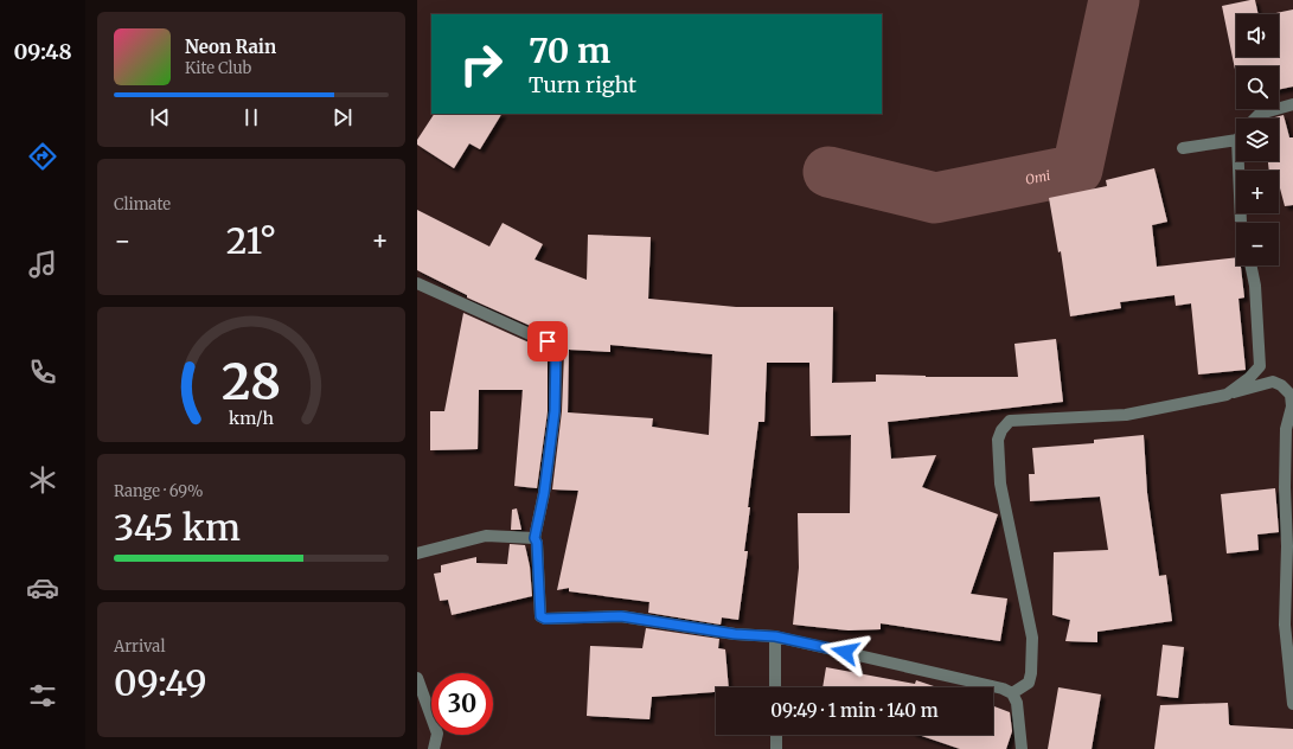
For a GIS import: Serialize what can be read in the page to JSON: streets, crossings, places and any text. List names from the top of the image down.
{
  "water": ["Omi"],
  "page": {
    "tabs": "09:48",
    "map_buttons": ["+", "−"],
    "turn": ["70 m", "Turn right"],
    "song": ["Neon Rain", "Kite Club"],
    "tile": [
      "Climate",
      ["Range · 69%", "345 km"],
      ["Arrival", "09:49"]
    ],
    "heat": ["−", "21°", "+"],
    "limit": "30",
    "trip": "09:49 · 1 min · 140 m",
    "gauge": ["28", "km/h"]
  }
}
